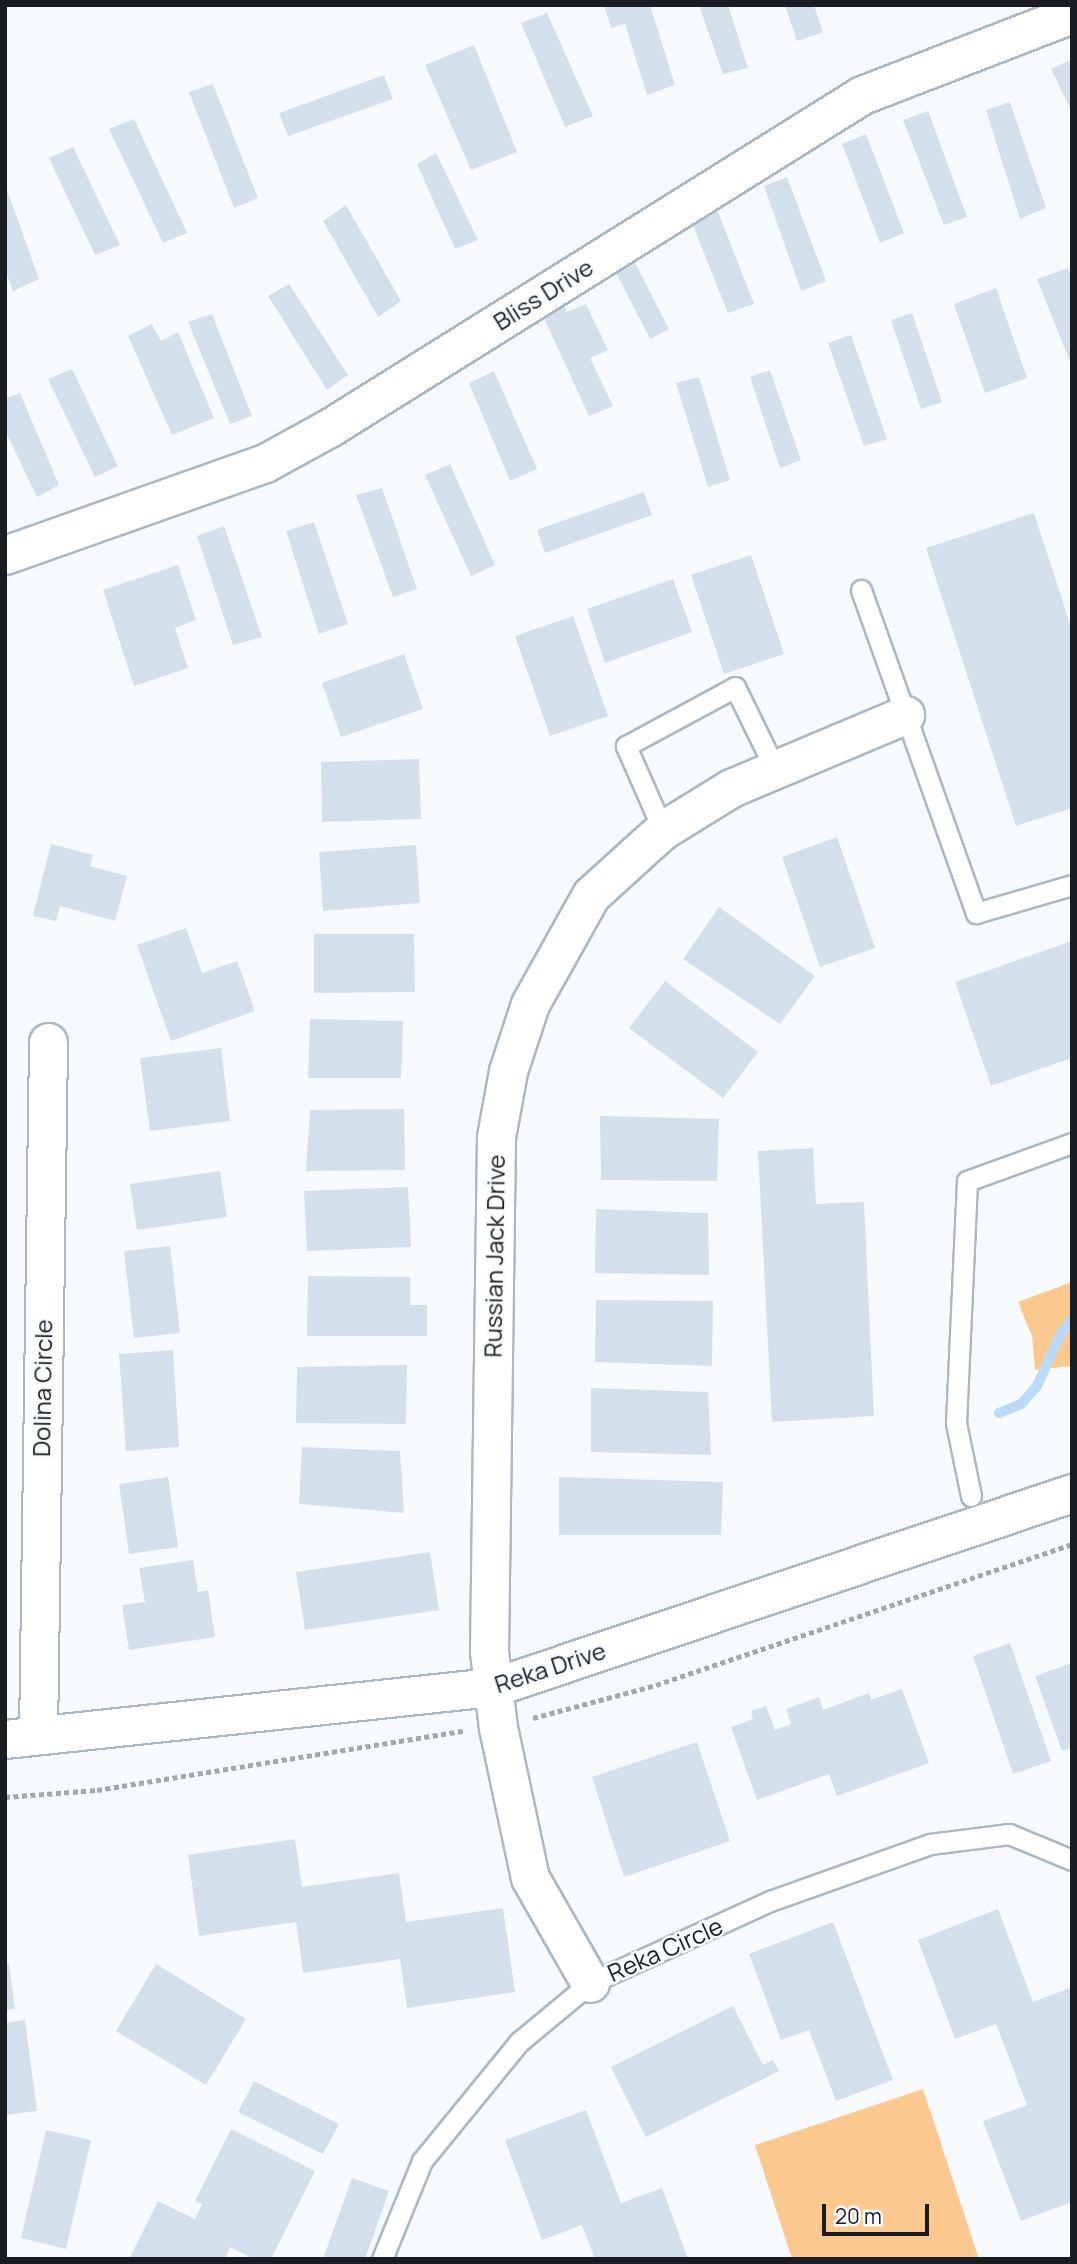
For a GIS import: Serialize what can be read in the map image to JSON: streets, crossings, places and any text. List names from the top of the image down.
{
  "streets": {
    "street": [
      "Bliss Drive",
      "Russian Jack Drive",
      "Dolina Circle",
      "Reka Drive"
    ],
    "lane": ["Reka Circle"]
  },
  "crossings": [
    ["Russian Jack Drive", "Reka Drive"],
    ["Russian Jack Drive", "Reka Circle"],
    ["Dolina Circle", "Reka Drive"]
  ],
  "scale_bar": "20 m"
}
